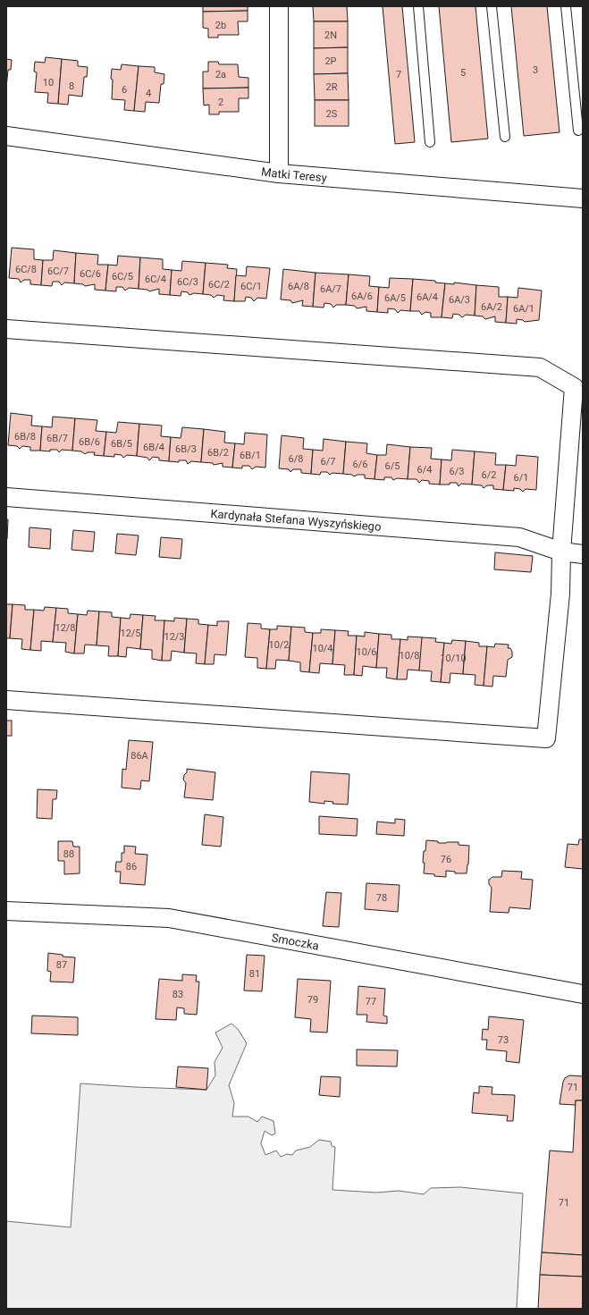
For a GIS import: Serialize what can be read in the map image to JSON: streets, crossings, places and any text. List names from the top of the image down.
{
  "streets": {
    "street": ["Matki Teresy", "Kardynała Stefana Wyszyńskiego", "Smoczka"]
  },
  "house_numbers": [
    "2b",
    "2N",
    "2P",
    "3",
    "5",
    "2a",
    "7",
    "10",
    "8",
    "2R",
    "6",
    "4",
    "2",
    "2S",
    "6C/8",
    "6C/7",
    "6C/6",
    "6C/5",
    "6C/4",
    "6C/3",
    "6C/2",
    "6C/1",
    "6A/8",
    "6A/7",
    "6A/6",
    "6A/4",
    "6A/5",
    "6A/3",
    "6A/2",
    "6A/1",
    "6B/8",
    "6B/7",
    "6B/6",
    "6B/5",
    "6B/4",
    "6B/3",
    "6B/2",
    "6B/1",
    "6/8",
    "6/7",
    "6/6",
    "6/5",
    "6/4",
    "6/3",
    "6/2",
    "6/1",
    "12/8",
    "12/5",
    "12/3",
    "10/2",
    "10/4",
    "10/6",
    "10/8",
    "10/10",
    "86A",
    "88",
    "76",
    "86",
    "78",
    "87",
    "81",
    "83",
    "79",
    "77",
    "73",
    "71",
    "71"
  ]
}
